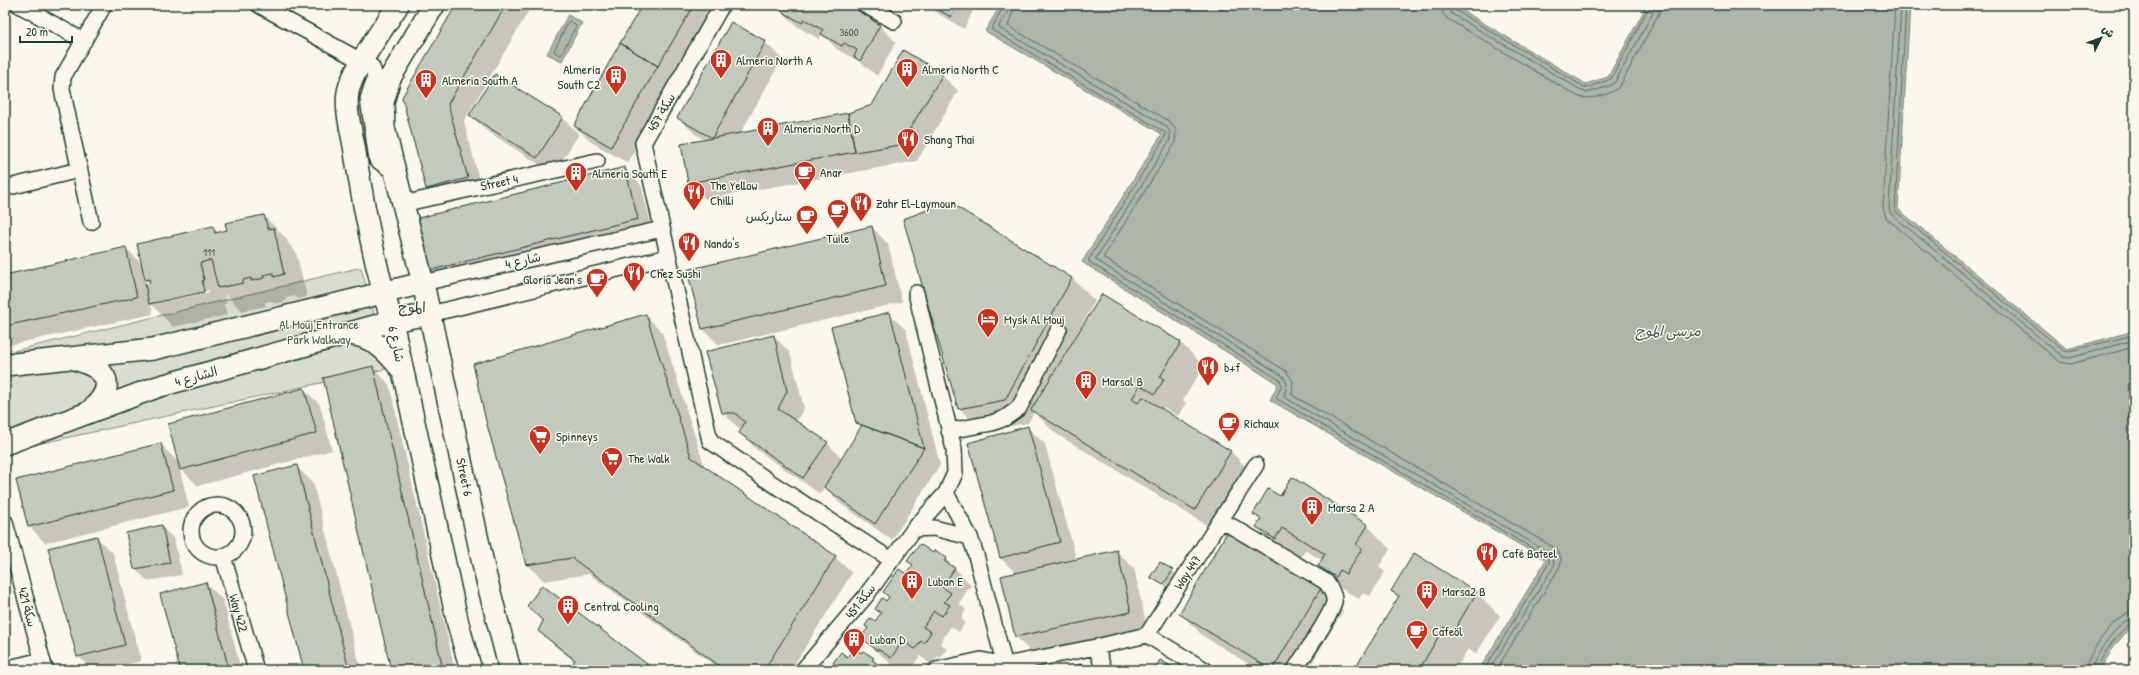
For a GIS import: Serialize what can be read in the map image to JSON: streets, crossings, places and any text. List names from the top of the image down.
{
  "streets": {
    "street": [
      "سكة 457",
      "Street 4",
      "شارع 4",
      "شارع 6",
      "الشارع 4",
      "Street 6",
      "Way 447",
      "سكة 451",
      "سكة 421",
      "Way 422"
    ]
  },
  "crossings": [
    ["سكة 457", "شارع 4"],
    ["سكة 457", "سكة 451"],
    ["شارع 4", "شارع 6"],
    ["شارع 4", "Street 6"],
    ["شارع 6", "الشارع 4"]
  ],
  "districts": ["الموج"],
  "water": ["مرسى الموج"],
  "parks": ["Al Mouj Entrance Park Walkway"],
  "places": {
    "building": [
      "Almeria North A",
      "Almeria North C",
      "Almeria South C2",
      "Almeria South A",
      "Almeria North D",
      "Almeria South E",
      "Marsal B",
      "Marsa 2 A",
      "Luban E",
      "Marsa2 B",
      "Central Cooling",
      "Luban D"
    ],
    "restaurant": [
      "Shang Thai",
      "The Yellow Chilli",
      "Zahr El-Laymoun",
      "Nando's",
      "Chez Sushi",
      "b+f",
      "Café Bateel"
    ],
    "cafe": [
      "Anar",
      "Tuile",
      "ستاربكس",
      "Gloria Jean's",
      "Richaux",
      "Cafeöl"
    ],
    "hotel": ["Mysk Al Mouj"],
    "supermarket": ["Spinneys", "The Walk"]
  },
  "house_numbers": ["3600", "111"],
  "scale_bar": "20 m",
  "north": "top right"
}
